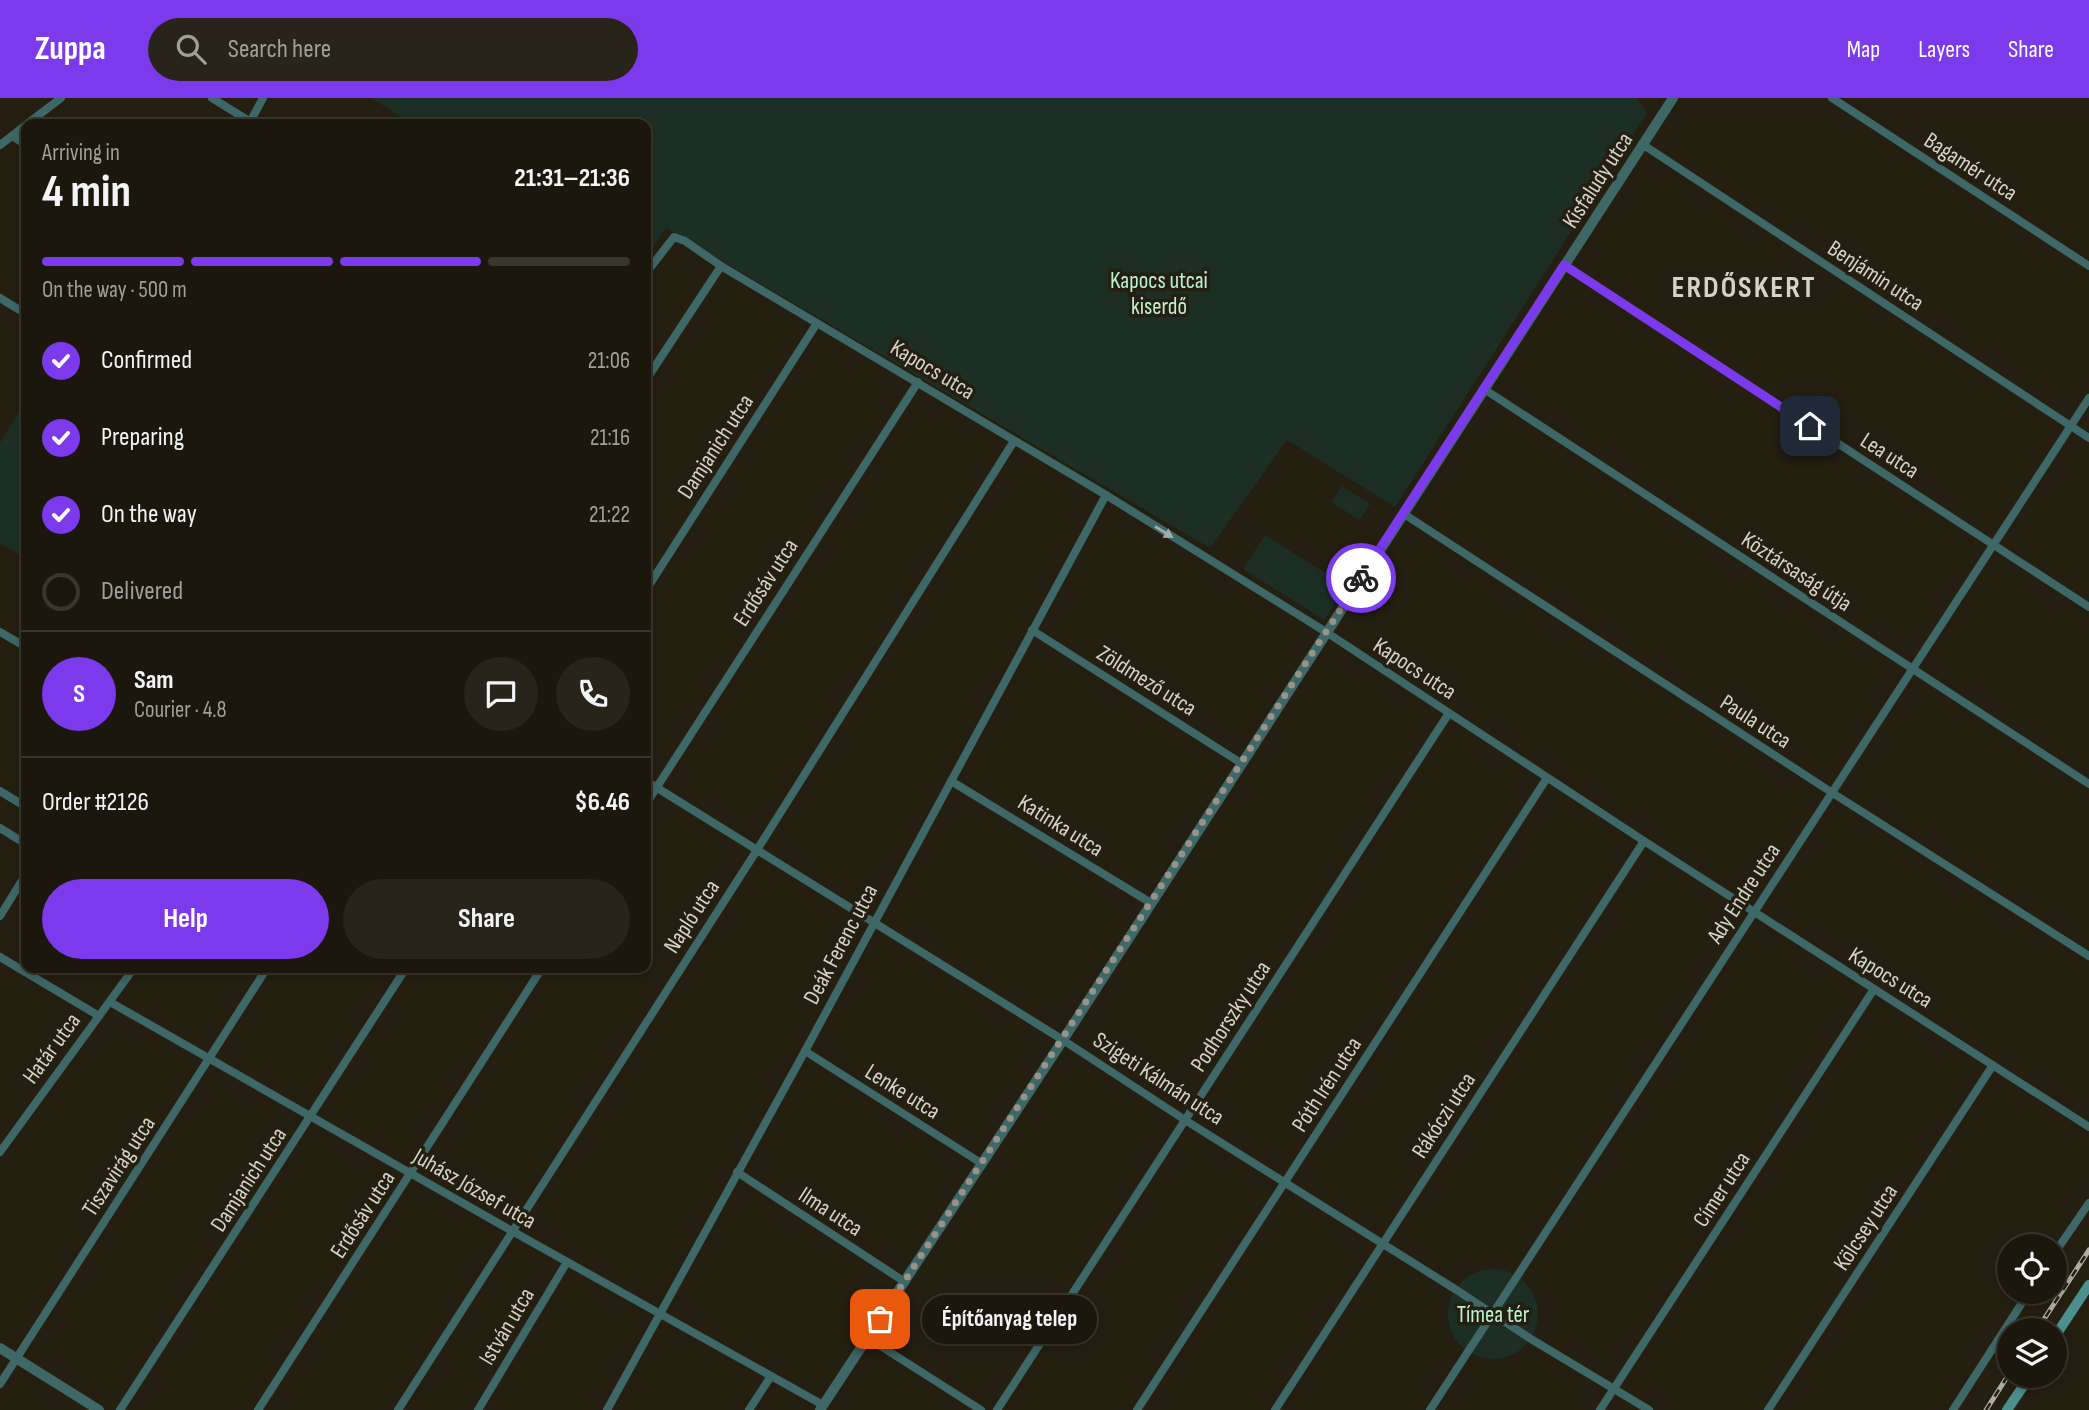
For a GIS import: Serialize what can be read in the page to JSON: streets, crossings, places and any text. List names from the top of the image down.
{
  "streets": {
    "street": [
      "Bagamér utca",
      "Kisfaludy utca",
      "Benjámin utca",
      "Kapocs utca",
      "Damjanich utca",
      "Lea utca",
      "Köztársaság útja",
      "Erdősáv utca",
      "Zöldmező utca",
      "Paula utca",
      "Katinka utca",
      "Ady Endre utca",
      "Napló utca",
      "Deák Ferenc utca",
      "Podhorszky utca",
      "Határ utca",
      "Szigeti Kálmán utca",
      "Póth Irén utca",
      "Lenke utca",
      "Rákóczi utca",
      "Tiszavirág utca",
      "Juhász József utca",
      "Címer utca",
      "Ilma utca",
      "Kölcsey utca",
      "István utca"
    ]
  },
  "crossings": [
    ["Kisfaludy utca", "Benjámin utca"],
    ["Kisfaludy utca", "Kapocs utca"],
    ["Kisfaludy utca", "Lea utca"],
    ["Kisfaludy utca", "Köztársaság útja"],
    ["Kisfaludy utca", "Zöldmező utca"],
    ["Kisfaludy utca", "Paula utca"],
    ["Kisfaludy utca", "Katinka utca"],
    ["Kisfaludy utca", "Szigeti Kálmán utca"],
    ["Kisfaludy utca", "Lenke utca"],
    ["Kisfaludy utca", "Juhász József utca"],
    ["Kisfaludy utca", "Ilma utca"],
    ["Benjámin utca", "Ady Endre utca"],
    ["Kapocs utca", "Damjanich utca"],
    ["Kapocs utca", "Erdősáv utca"],
    ["Kapocs utca", "Ady Endre utca"],
    ["Kapocs utca", "Napló utca"],
    ["Kapocs utca", "Deák Ferenc utca"],
    ["Kapocs utca", "Podhorszky utca"],
    ["Kapocs utca", "Póth Irén utca"],
    ["Kapocs utca", "Rákóczi utca"],
    ["Kapocs utca", "Címer utca"],
    ["Kapocs utca", "Kölcsey utca"],
    ["Damjanich utca", "Juhász József utca"],
    ["Lea utca", "Ady Endre utca"],
    ["Köztársaság útja", "Ady Endre utca"],
    ["Erdősáv utca", "Szigeti Kálmán utca"],
    ["Erdősáv utca", "Juhász József utca"],
    ["Zöldmező utca", "Deák Ferenc utca"],
    ["Paula utca", "Ady Endre utca"],
    ["Katinka utca", "Deák Ferenc utca"],
    ["Ady Endre utca", "Szigeti Kálmán utca"],
    ["Napló utca", "Szigeti Kálmán utca"],
    ["Napló utca", "Juhász József utca"],
    ["Deák Ferenc utca", "Szigeti Kálmán utca"],
    ["Deák Ferenc utca", "Lenke utca"],
    ["Deák Ferenc utca", "Juhász József utca"],
    ["Deák Ferenc utca", "Ilma utca"],
    ["Podhorszky utca", "Szigeti Kálmán utca"],
    ["Határ utca", "Juhász József utca"],
    ["Szigeti Kálmán utca", "Póth Irén utca"],
    ["Szigeti Kálmán utca", "Rákóczi utca"],
    ["Szigeti Kálmán utca", "Címer utca"],
    ["Tiszavirág utca", "Juhász József utca"],
    ["Juhász József utca", "István utca"]
  ],
  "districts": ["ERDŐSKERT"],
  "parks": ["Kapocs utcai kiserdő", "Tímea tér"],
  "places": ["Építőanyag telep"],
  "page": {
    "header": "Zuppa",
    "search": "Search here",
    "nav": ["Map", "Layers", "Share"],
    "heading": ["4 min", "Arriving in", "21:31–21:36"],
    "panel": [
      "Sam",
      "Courier · 4.8",
      "Order #2126",
      "$6.46"
    ],
    "bar": "On the way · 500 m",
    "list": [
      ["Confirmed", "21:06"],
      ["Preparing", "21:16"],
      ["On the way", "21:22"],
      "Delivered"
    ],
    "round": "S",
    "buttons": ["Help", "Share"],
    "bubble": "Építőanyag telep"
  }
}
